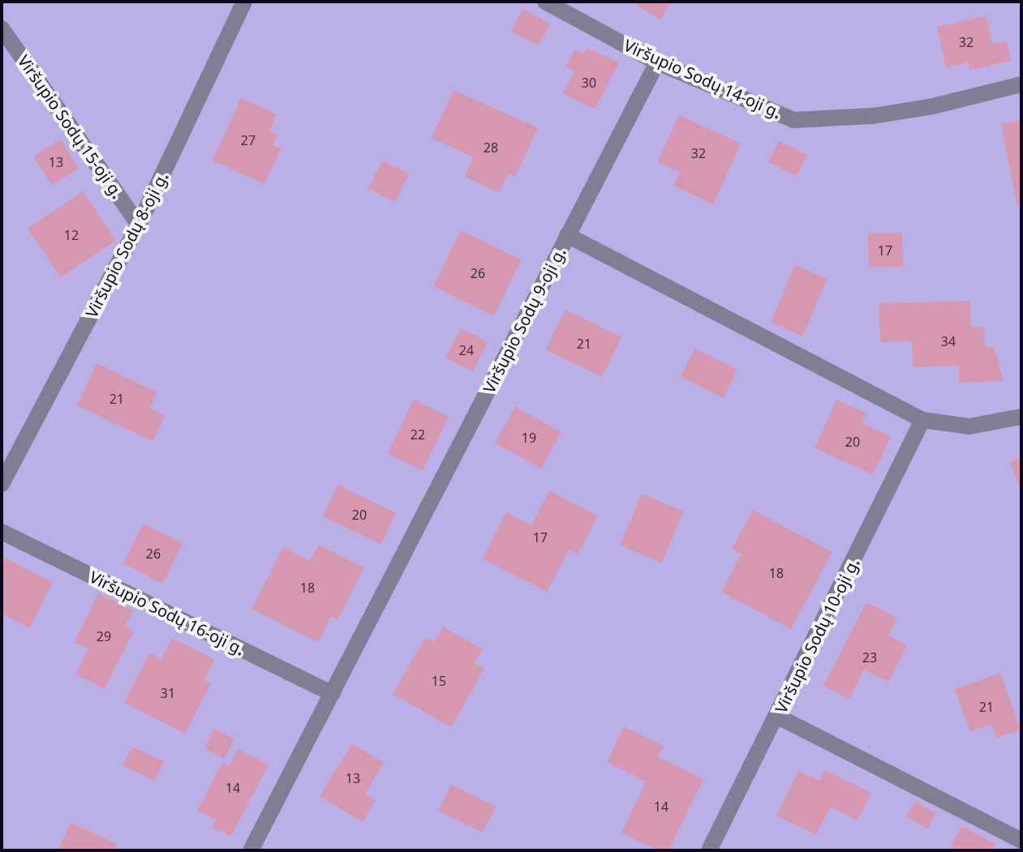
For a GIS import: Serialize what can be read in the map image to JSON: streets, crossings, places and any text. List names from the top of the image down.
{
  "streets": {
    "street": [
      "Viršupio Sodų 14-oji g.",
      "Viršupio Sodų 15-oji g.",
      "Viršupio Sodų 8-oji g.",
      "Viršupio Sodų 9-oji g.",
      "Viršupio Sodų 16-oji g.",
      "Viršupio Sodų 10-oji g."
    ]
  },
  "crossings": [
    ["Viršupio Sodų 15-oji g.", "Viršupio Sodų 8-oji g."],
    ["Viršupio Sodų 9-oji g.", "Viršupio Sodų 16-oji g."],
    ["Viršupio Sodų 9-oji g.", "Viršupio Sodų 10-oji g."]
  ],
  "house_numbers": [
    "32",
    "30",
    "27",
    "28",
    "32",
    "13",
    "12",
    "17",
    "26",
    "34",
    "21",
    "24",
    "21",
    "22",
    "19",
    "20",
    "20",
    "17",
    "26",
    "18",
    "18",
    "29",
    "23",
    "15",
    "31",
    "21",
    "13",
    "14",
    "14"
  ]
}
